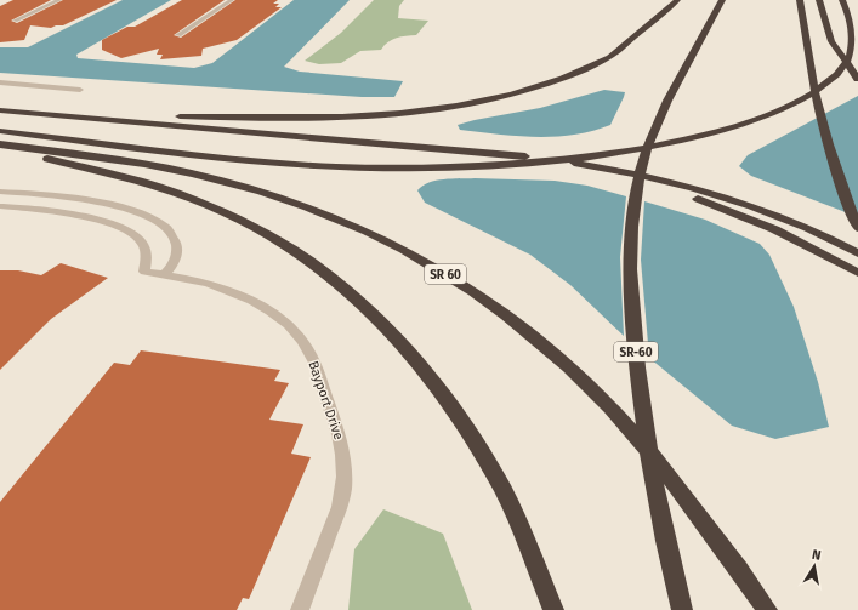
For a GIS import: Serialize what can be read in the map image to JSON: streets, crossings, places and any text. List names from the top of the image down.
{
  "streets": {
    "highway": ["SR 60", "SR-60"],
    "street": ["Bayport Drive"]
  },
  "north": "top"
}
